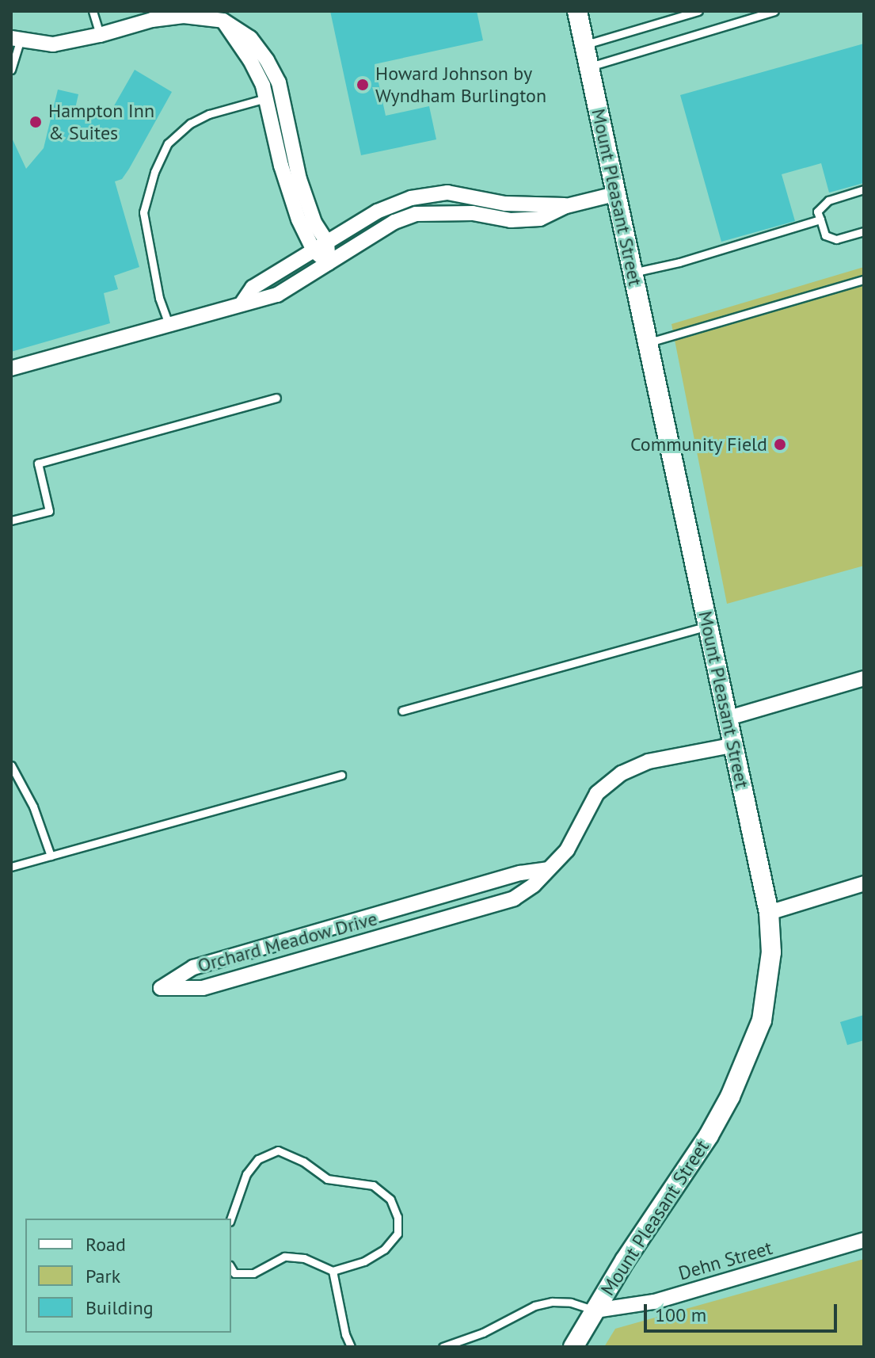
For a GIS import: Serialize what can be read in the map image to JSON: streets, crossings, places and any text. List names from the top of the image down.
{
  "streets": {
    "main road": ["Mount Pleasant Street"],
    "street": ["Orchard Meadow Drive", "Dehn Street"]
  },
  "crossings": [
    ["Mount Pleasant Street", "Orchard Meadow Drive"],
    ["Mount Pleasant Street", "Dehn Street"]
  ],
  "places": ["Howard Johnson by Wyndham Burlington", "Hampton Inn & Suites", "Community Field"],
  "legend": ["Road", "Park", "Building"],
  "scale_bar": "100 m"
}
